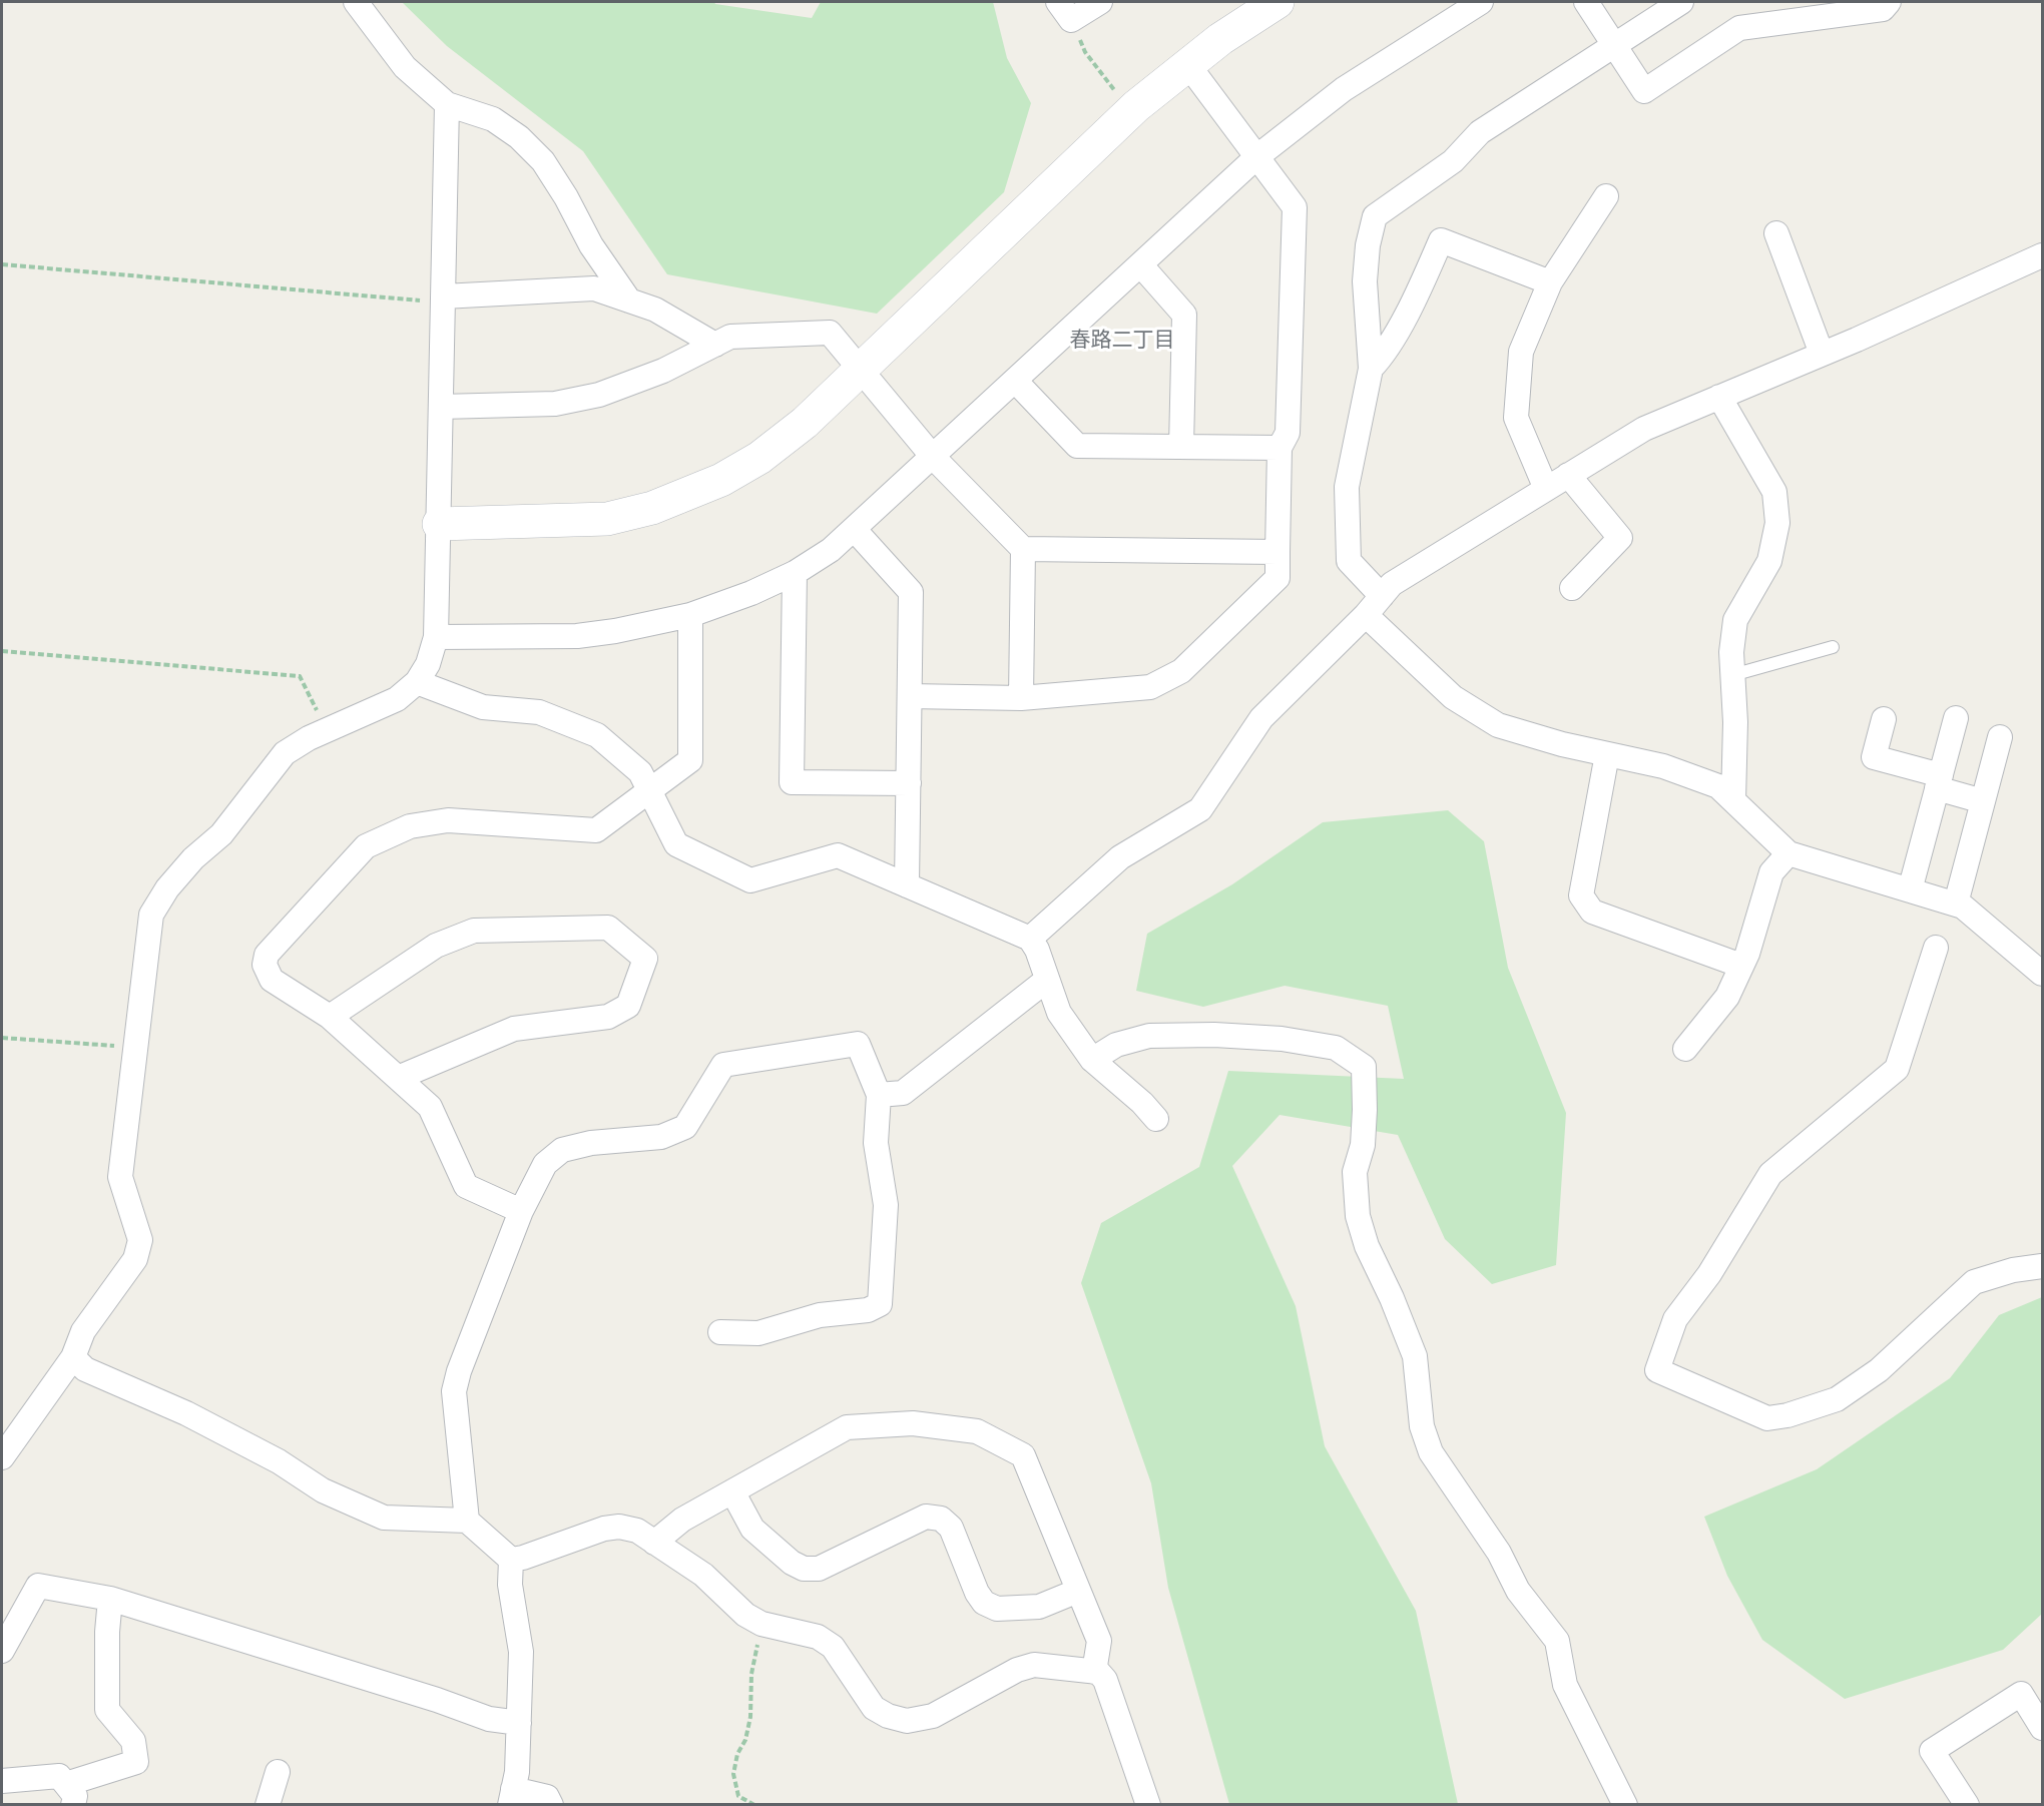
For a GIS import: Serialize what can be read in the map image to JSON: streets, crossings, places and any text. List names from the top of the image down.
{
  "districts": ["春路二丁目"]
}
